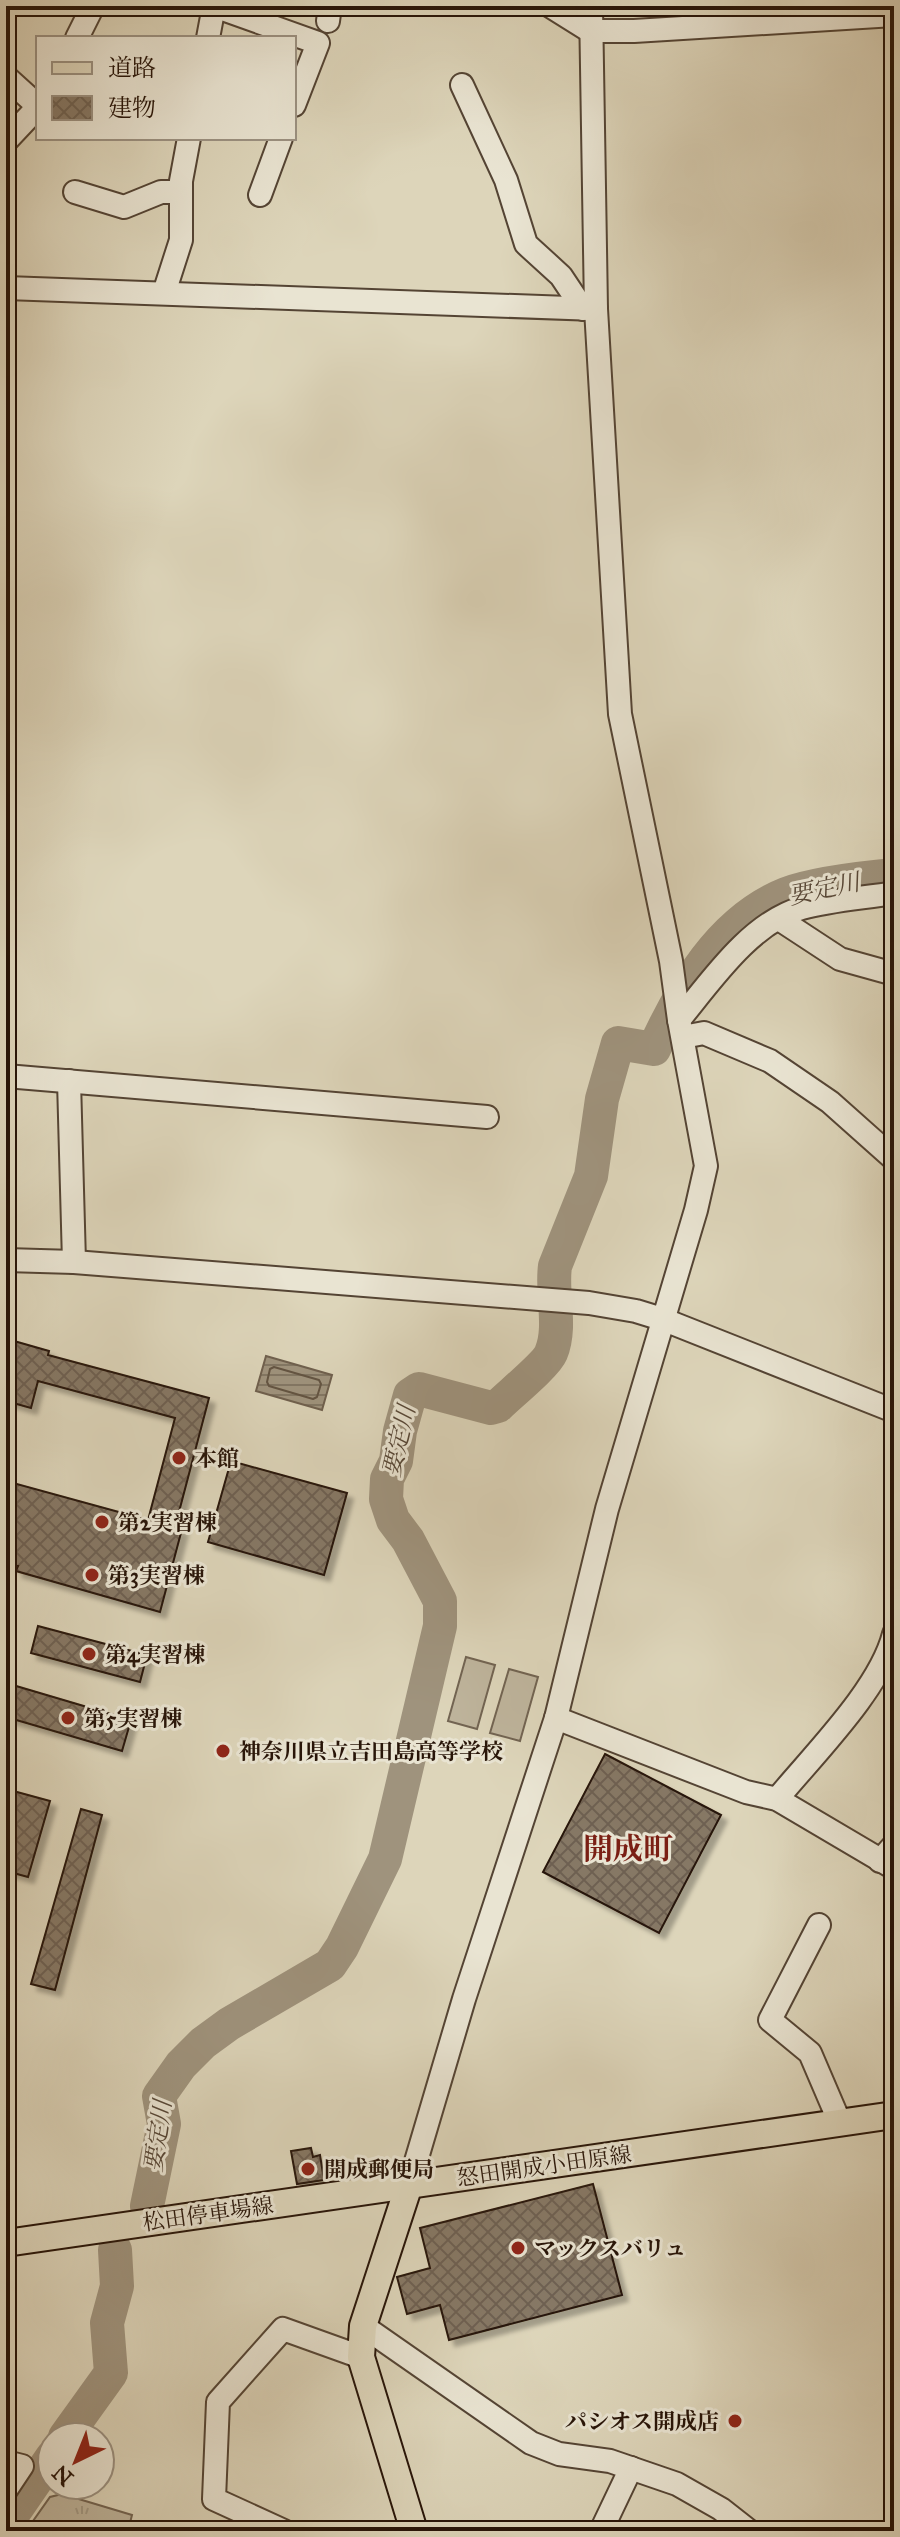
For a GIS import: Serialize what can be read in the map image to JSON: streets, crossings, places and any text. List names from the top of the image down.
{
  "streets": {
    "main road": ["怒田開成小田原線", "松田停車場線"]
  },
  "crossings": [
    ["怒田開成小田原線", "松田停車場線"]
  ],
  "districts": ["開成町"],
  "water": ["要定川"],
  "places": [
    "本館",
    "第2実習棟",
    "第3実習棟",
    "第4実習棟",
    "第5実習棟",
    "神奈川県立吉田島高等学校",
    "開成郵便局",
    "マックスバリュ",
    "パシオス開成店"
  ],
  "legend": ["道路", "建物"],
  "north": "bottom left"
}
